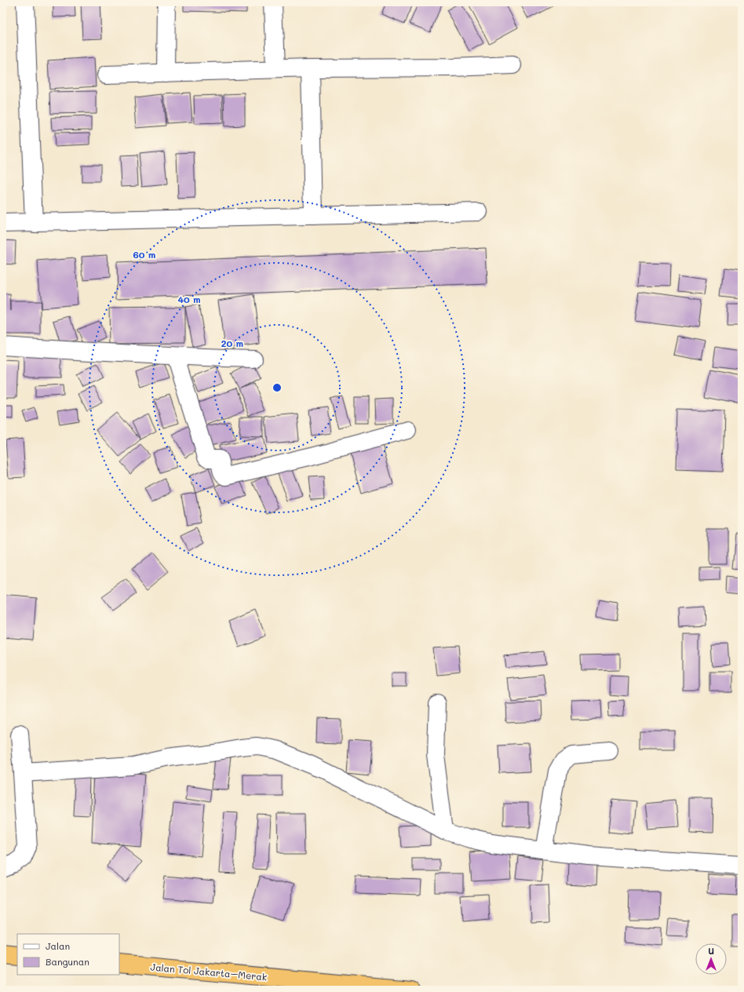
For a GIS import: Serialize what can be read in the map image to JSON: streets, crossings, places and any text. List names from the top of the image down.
{
  "streets": {
    "highway": ["Jalan Tol Jakarta–Merak"]
  },
  "legend": ["Jalan", "Bangunan"],
  "north": "top",
  "rings": ["60 m", "40 m", "20 m"]
}
